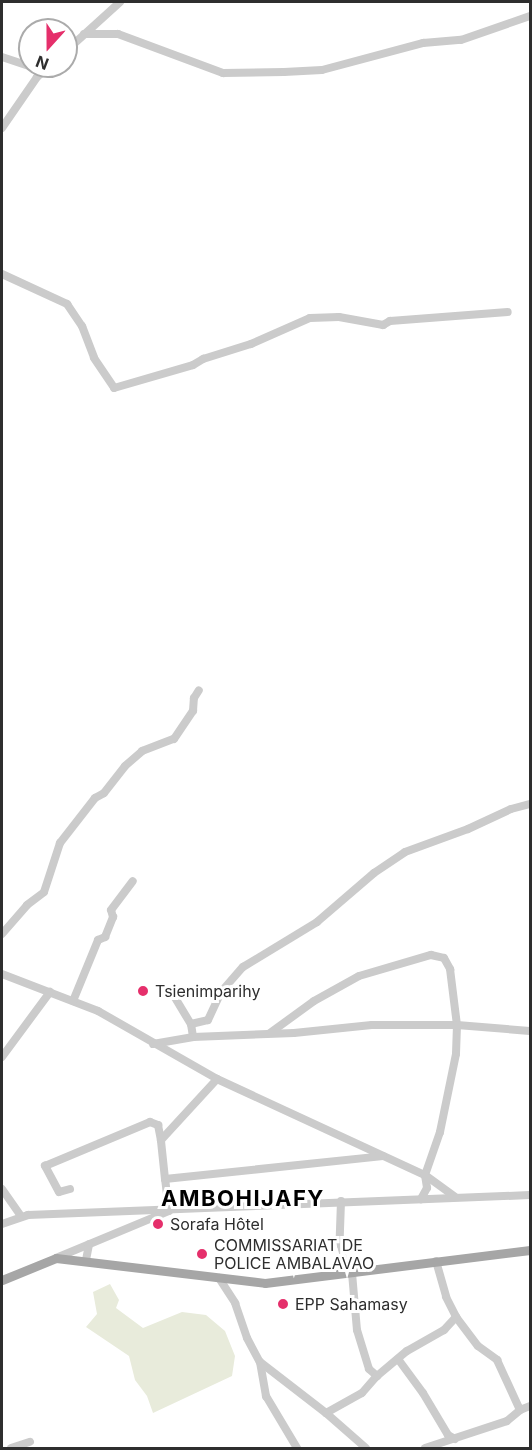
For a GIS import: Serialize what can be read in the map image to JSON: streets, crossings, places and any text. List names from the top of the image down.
{
  "districts": ["AMBOHIJAFY"],
  "places": [
    "Tsienimparihy",
    "Sorafa Hôtel",
    "COMMISSARIAT DE POLICE AMBALAVAO",
    "EPP Sahamasy"
  ],
  "north": "bottom"
}
